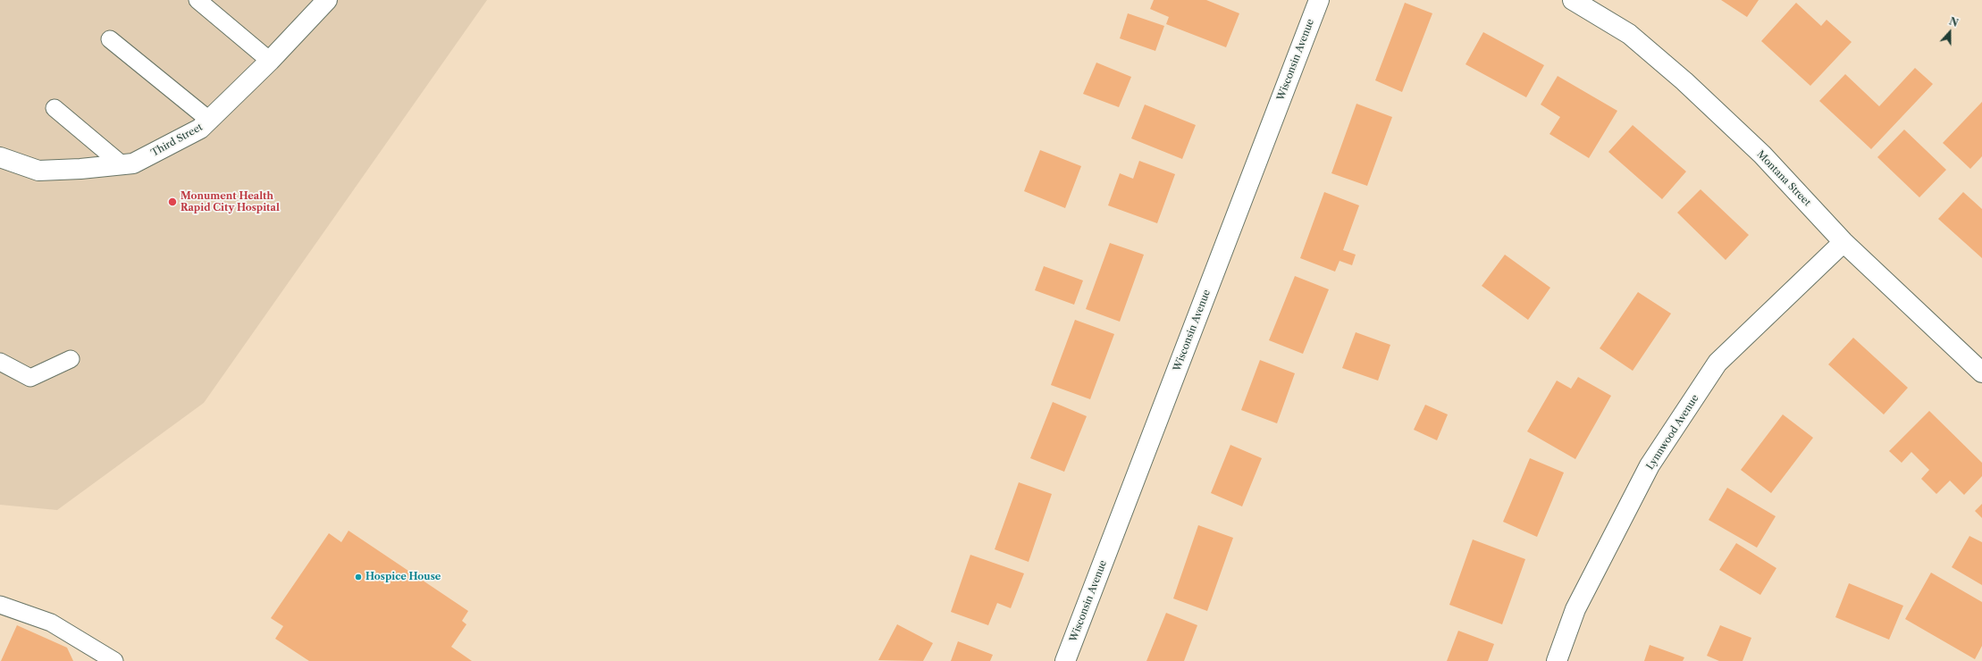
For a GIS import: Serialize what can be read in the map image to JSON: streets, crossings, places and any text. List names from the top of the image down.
{
  "streets": {
    "street": [
      "Wisconsin Avenue",
      "Third Street",
      "Montana Street",
      "Lynnwood Avenue"
    ]
  },
  "crossings": [
    ["Montana Street", "Lynnwood Avenue"]
  ],
  "places": ["Monument Health Rapid City Hospital", "Hospice House"],
  "north": "top"
}
